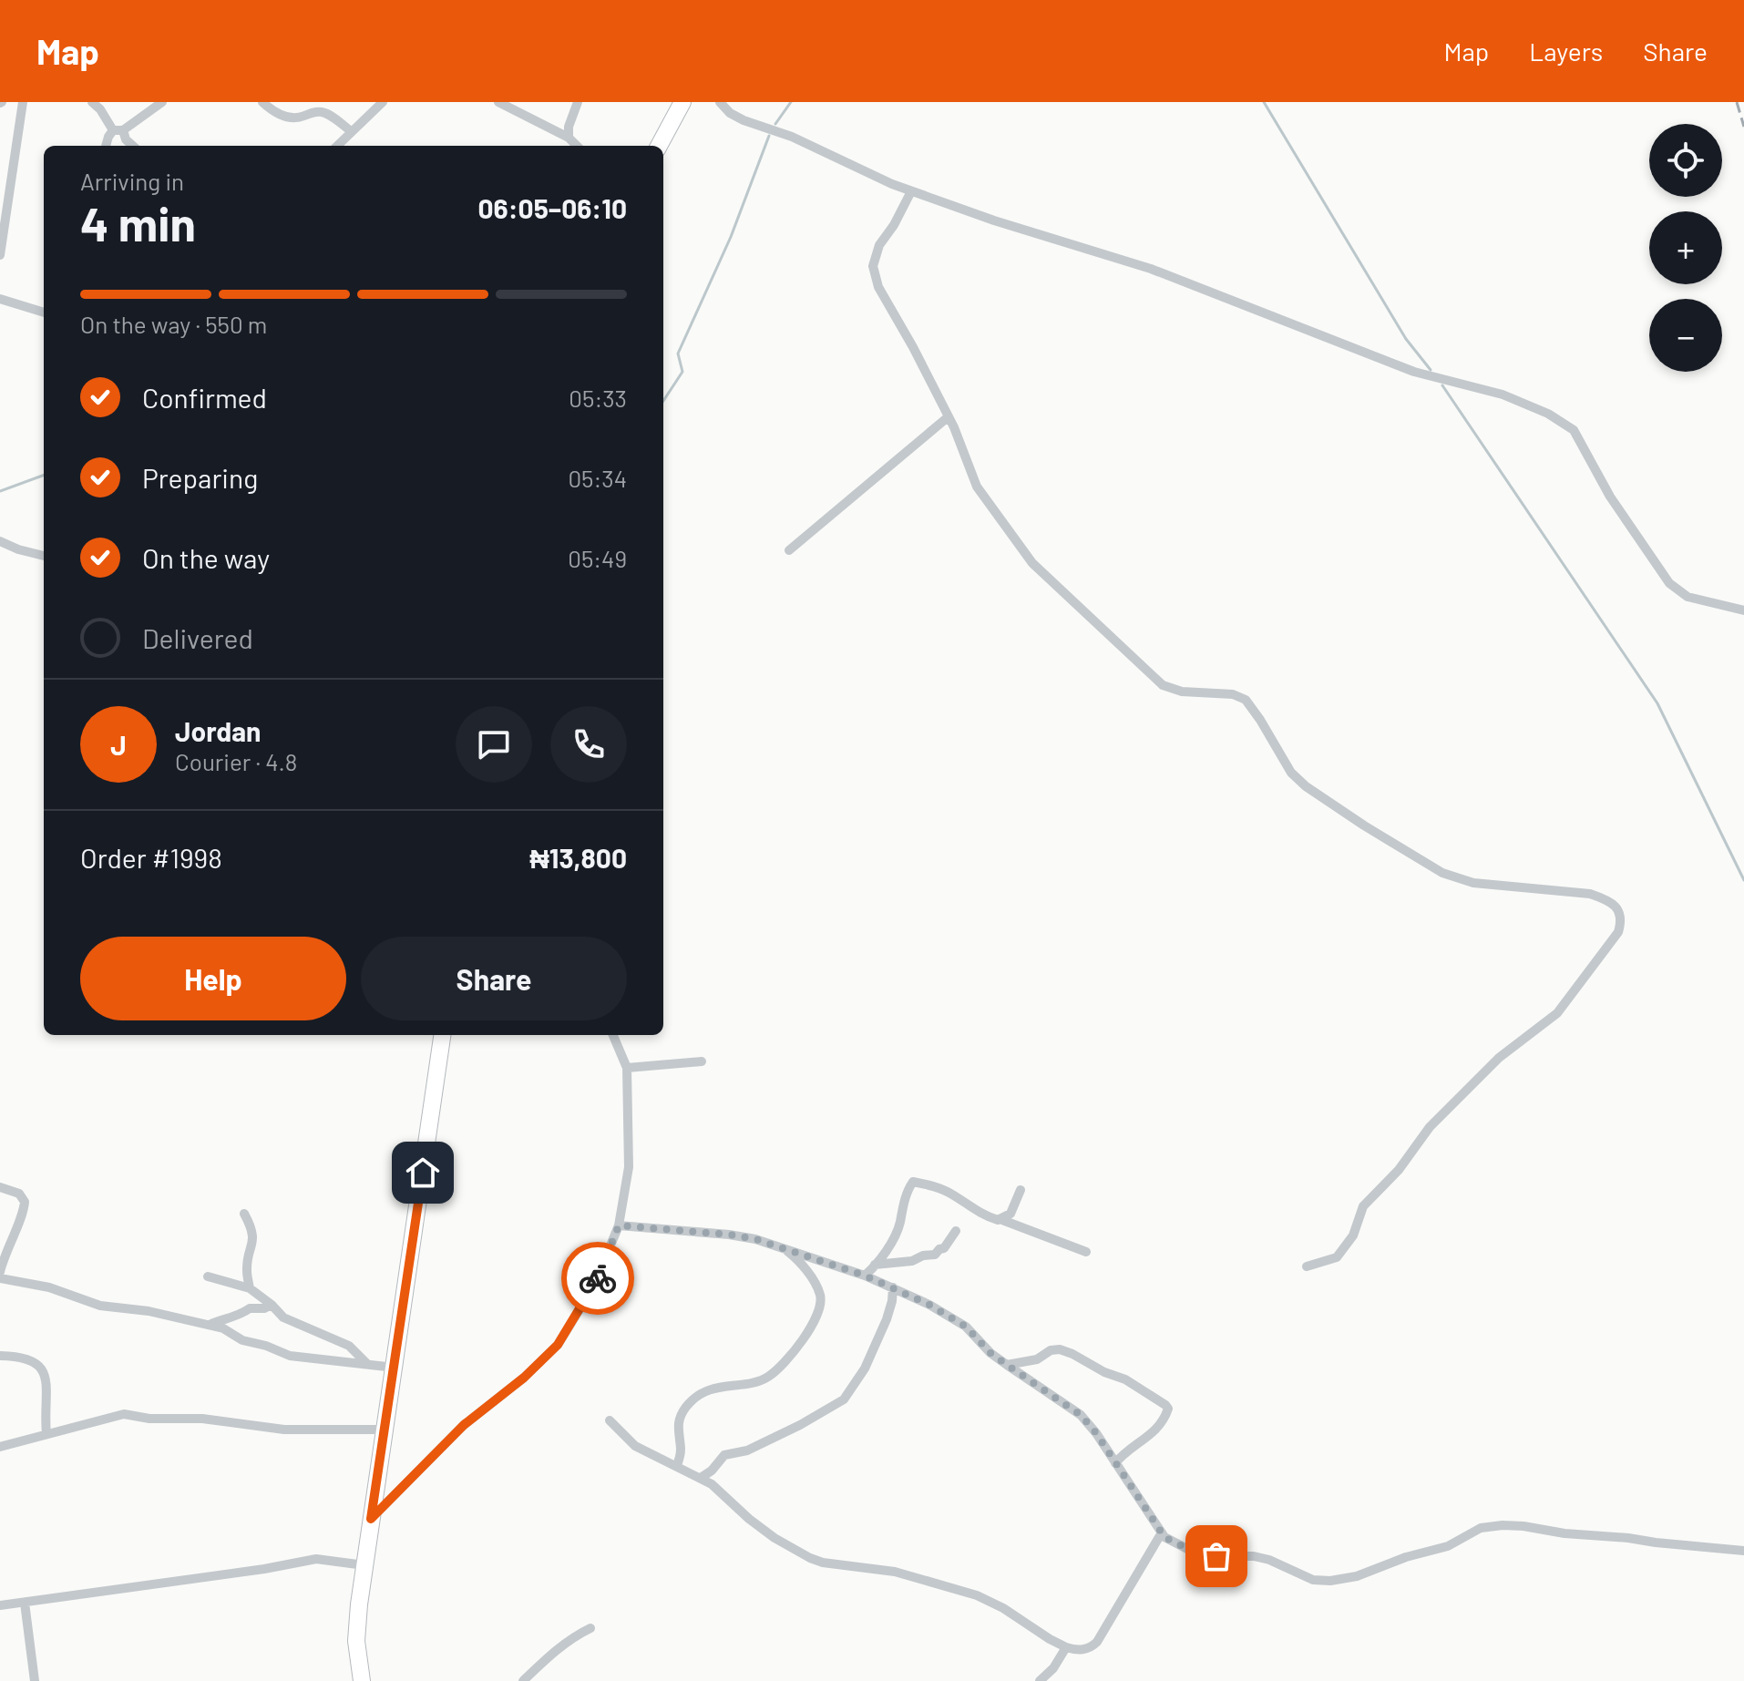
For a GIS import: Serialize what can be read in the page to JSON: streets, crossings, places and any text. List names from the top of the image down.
{
  "page": {
    "header": "Map",
    "nav": ["Map", "Layers", "Share"],
    "map_buttons": ["+", "−"],
    "heading": ["4 min", "Arriving in", "06:05–06:10"],
    "panel": [
      "Jordan",
      "Courier · 4.8",
      "Order #1998",
      "₦13,800"
    ],
    "bar": "On the way · 550 m",
    "list": [
      ["Confirmed", "05:33"],
      ["Preparing", "05:34"],
      ["On the way", "05:49"],
      "Delivered"
    ],
    "round": "J",
    "buttons": ["Help", "Share"]
  }
}
